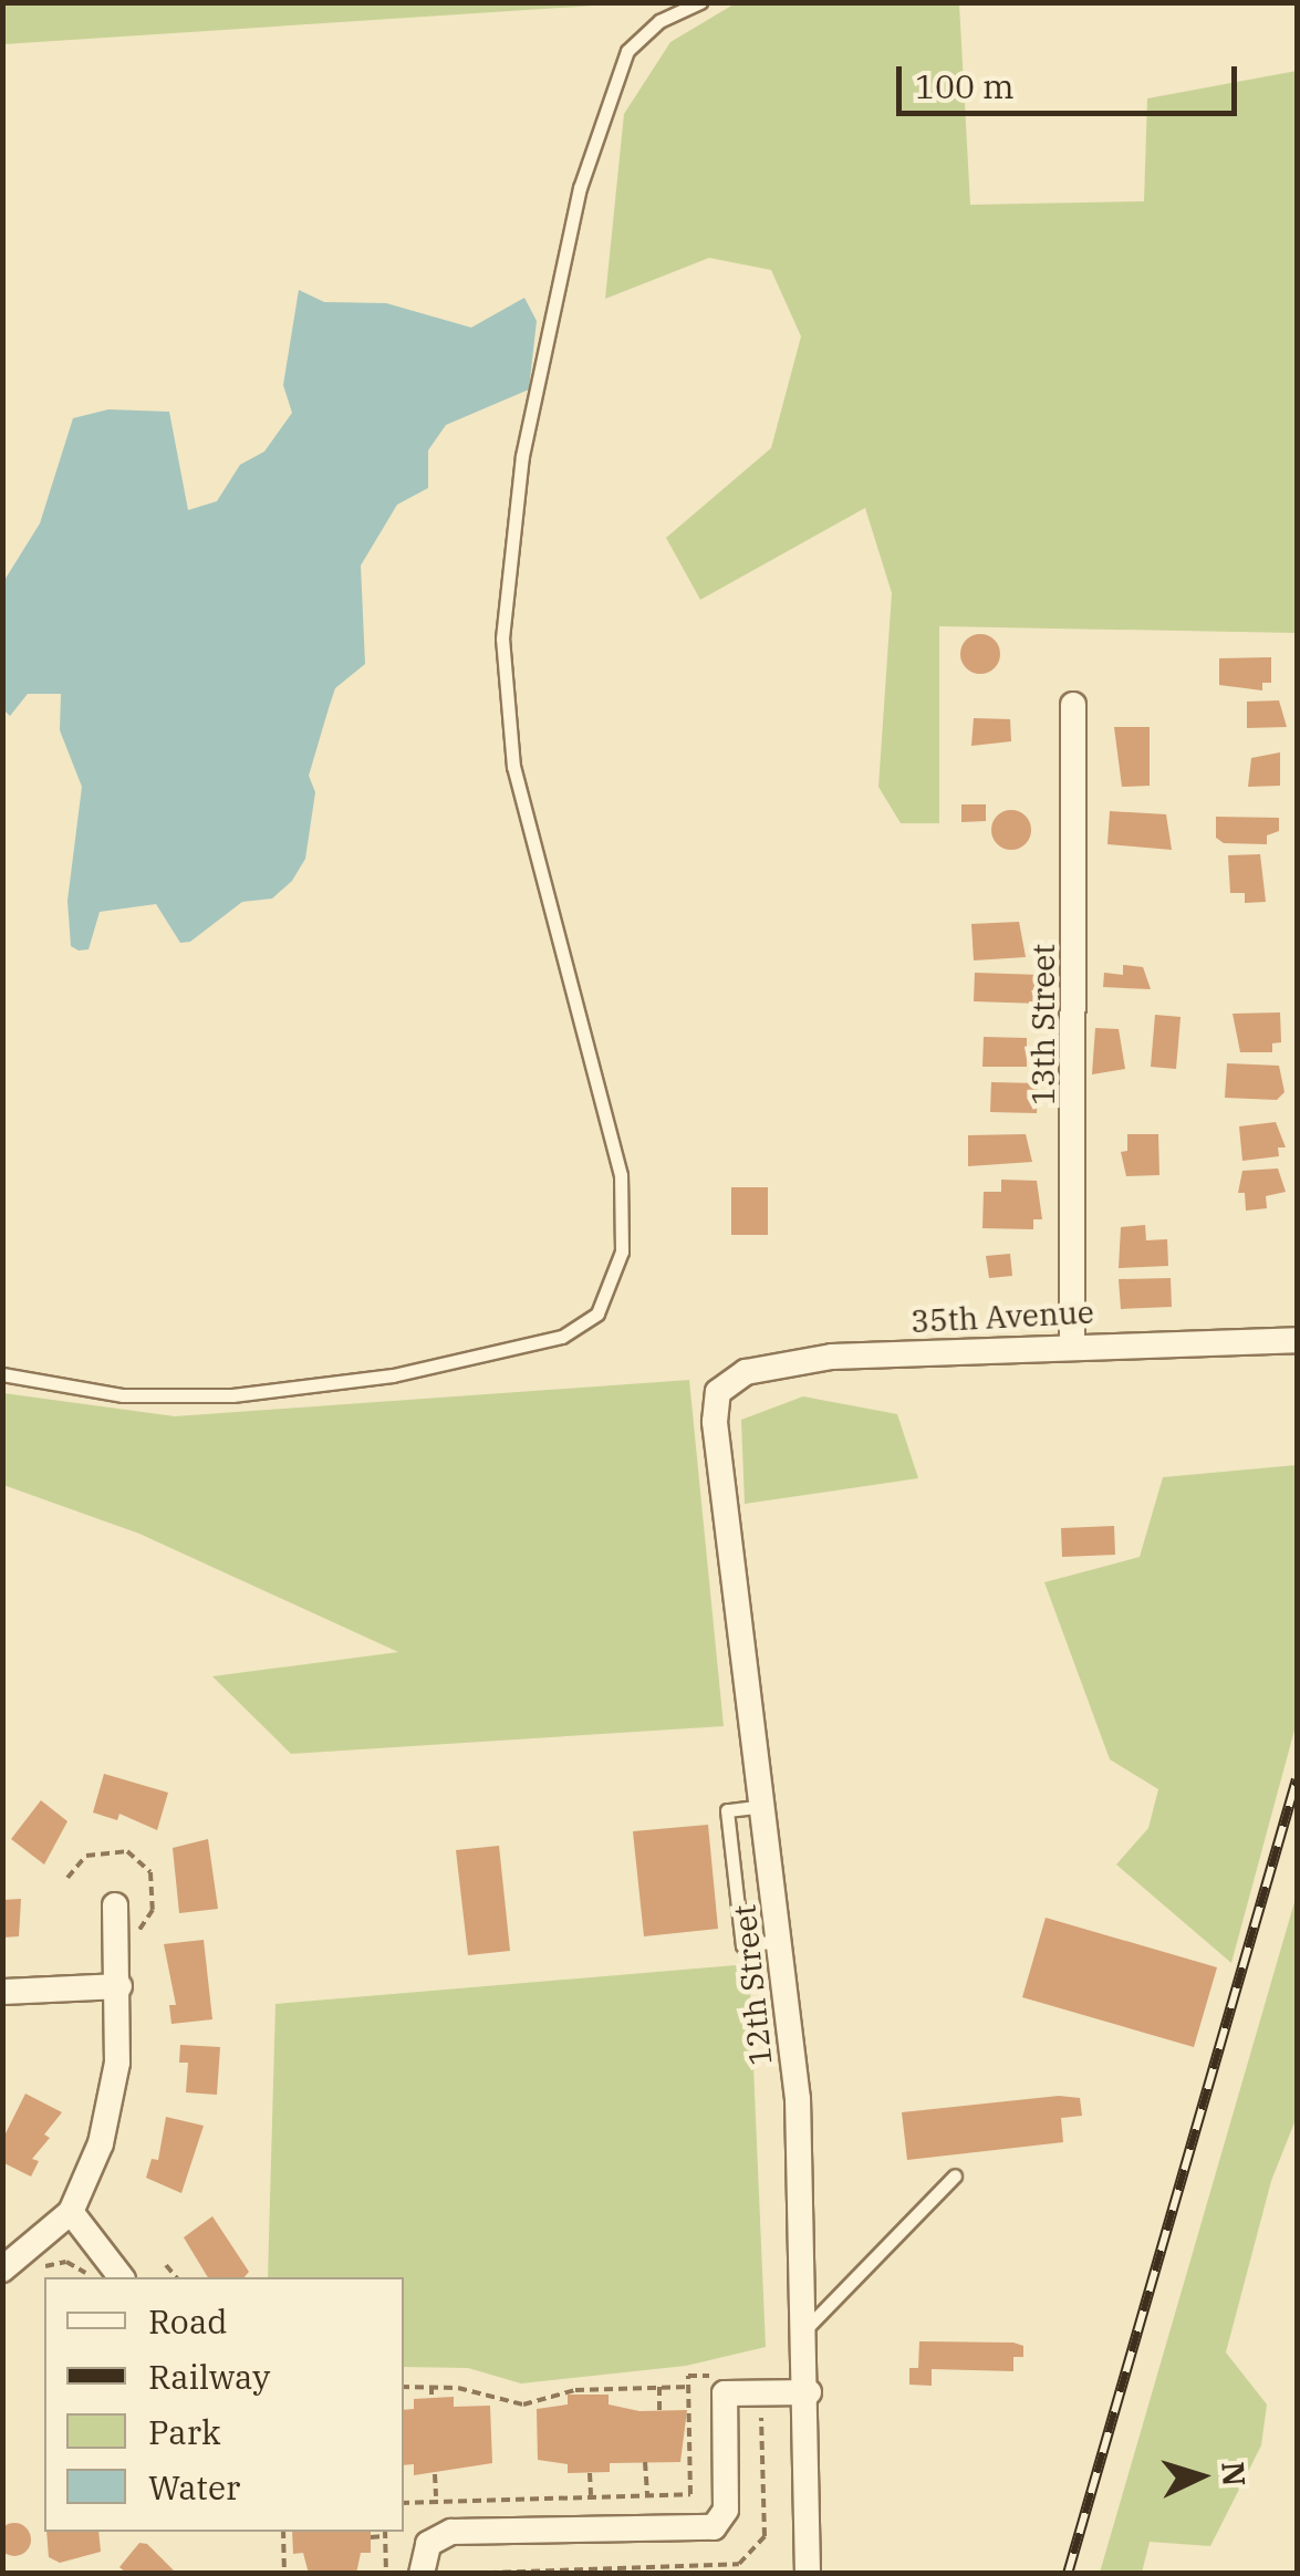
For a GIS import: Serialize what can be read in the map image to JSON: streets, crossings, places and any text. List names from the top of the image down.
{
  "streets": {
    "street": ["13th Street", "35th Avenue", "12th Street"]
  },
  "crossings": [
    ["13th Street", "35th Avenue"],
    ["35th Avenue", "12th Street"]
  ],
  "legend": [
    "Road",
    "Railway",
    "Park",
    "Water"
  ],
  "scale_bar": "100 m",
  "north": "right"
}
